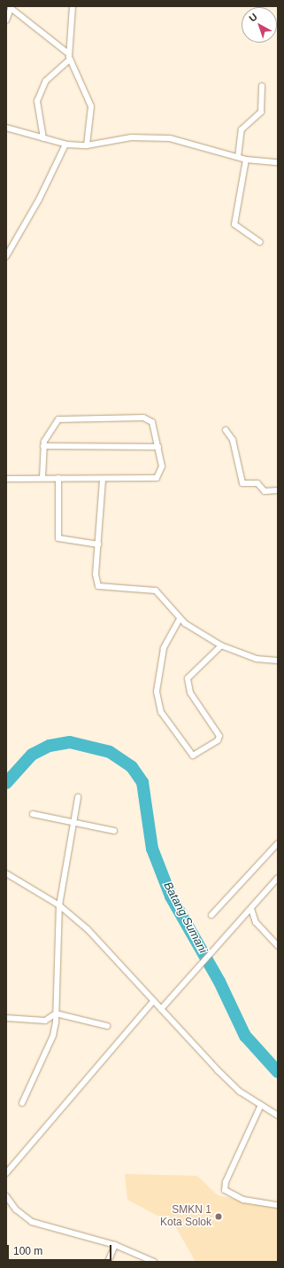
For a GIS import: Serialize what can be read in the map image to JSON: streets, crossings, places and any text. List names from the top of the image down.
{
  "water": ["Batang Sumani"],
  "places": ["SMKN 1 Kota Solok"],
  "scale_bar": "100 m",
  "north": "top left"
}
